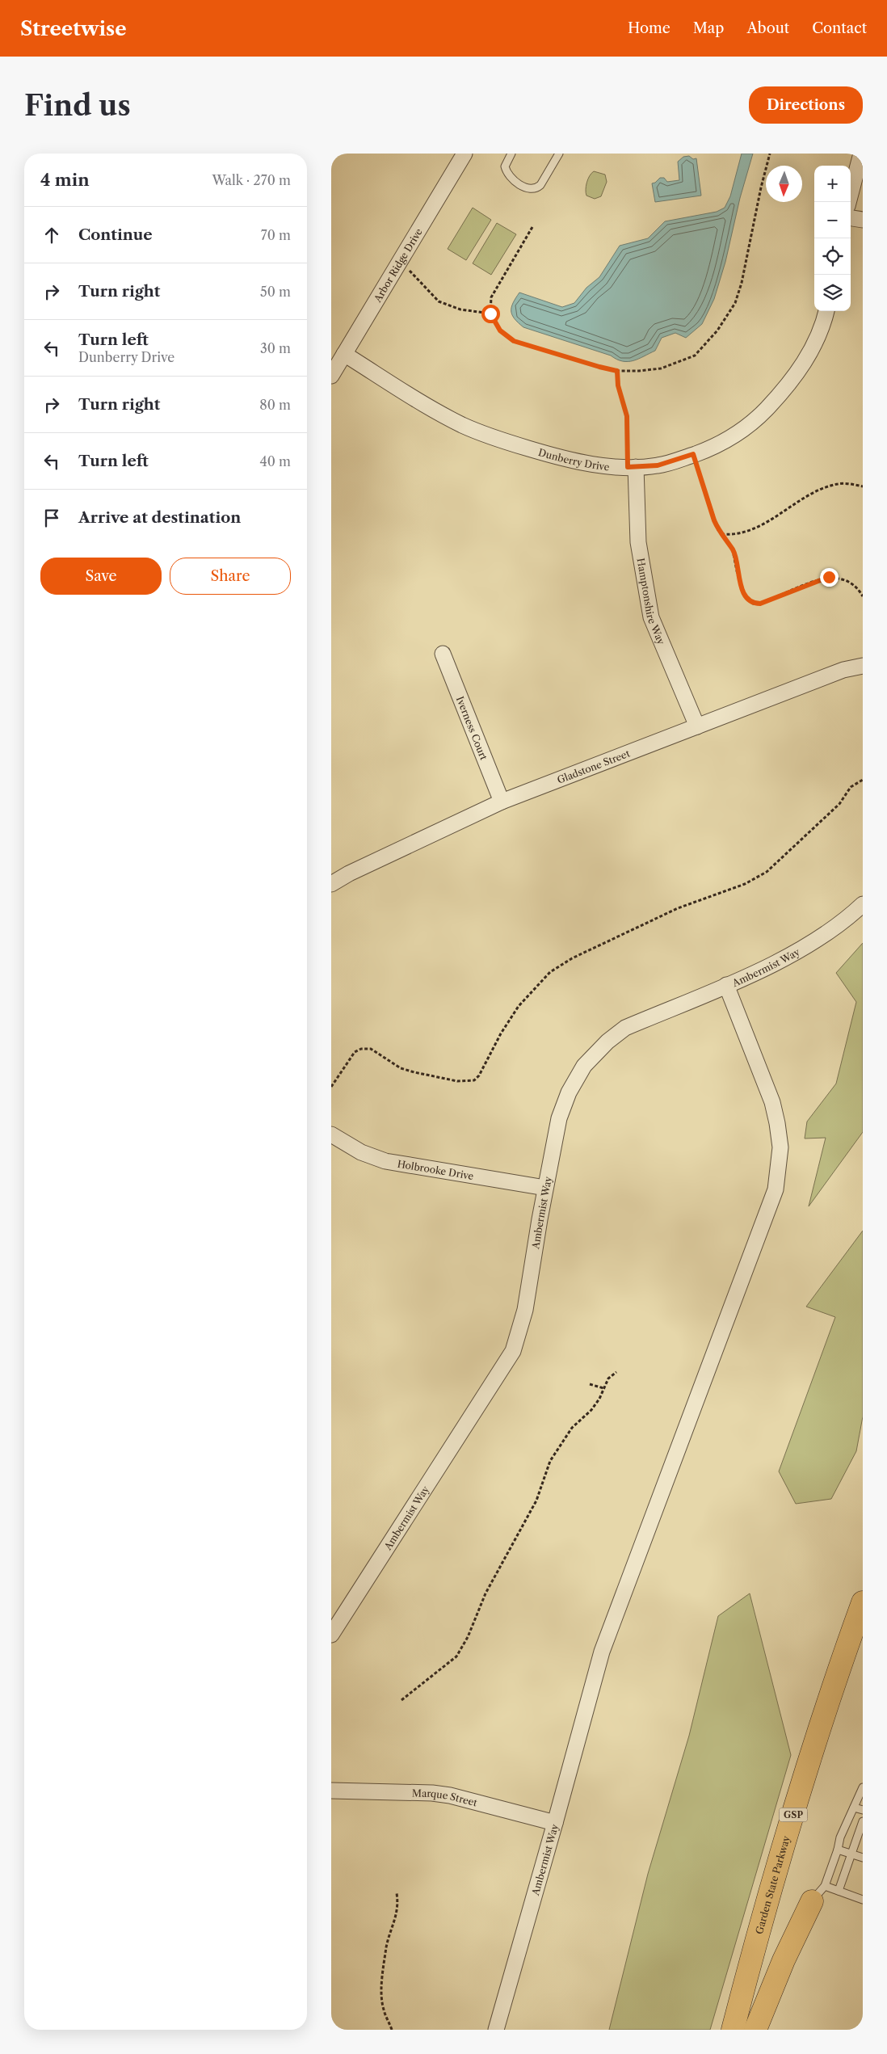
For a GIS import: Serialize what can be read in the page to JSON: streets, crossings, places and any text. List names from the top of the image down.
{
  "streets": {
    "highway": ["GSP", "Garden State Parkway"],
    "street": [
      "Arbor Ridge Drive",
      "Dunberry Drive",
      "Hamptonshire Way",
      "Iverness Court",
      "Gladstone Street",
      "Ambermist Way",
      "Holbrooke Drive",
      "Marque Street"
    ]
  },
  "crossings": [
    ["Arbor Ridge Drive", "Dunberry Drive"],
    ["Dunberry Drive", "Hamptonshire Way"],
    ["Hamptonshire Way", "Gladstone Street"],
    ["Iverness Court", "Gladstone Street"],
    ["Ambermist Way", "Holbrooke Drive"],
    ["Ambermist Way", "Marque Street"]
  ],
  "north": "bottom",
  "page": {
    "header": "Streetwise",
    "nav": [
      "Home",
      "Map",
      "About",
      "Contact"
    ],
    "buttons": [
      "Directions",
      ["Save", "Share"]
    ],
    "title": "Find us",
    "heading": ["4 min", "Walk · 270 m"],
    "map_buttons": ["+", "−"],
    "list": [
      ["Continue", "70 m"],
      ["Turn right", "50 m"],
      ["Turn left", "Dunberry Drive", "30 m"],
      ["Turn right", "80 m"],
      ["Turn left", "40 m"],
      "Arrive at destination"
    ]
  }
}
